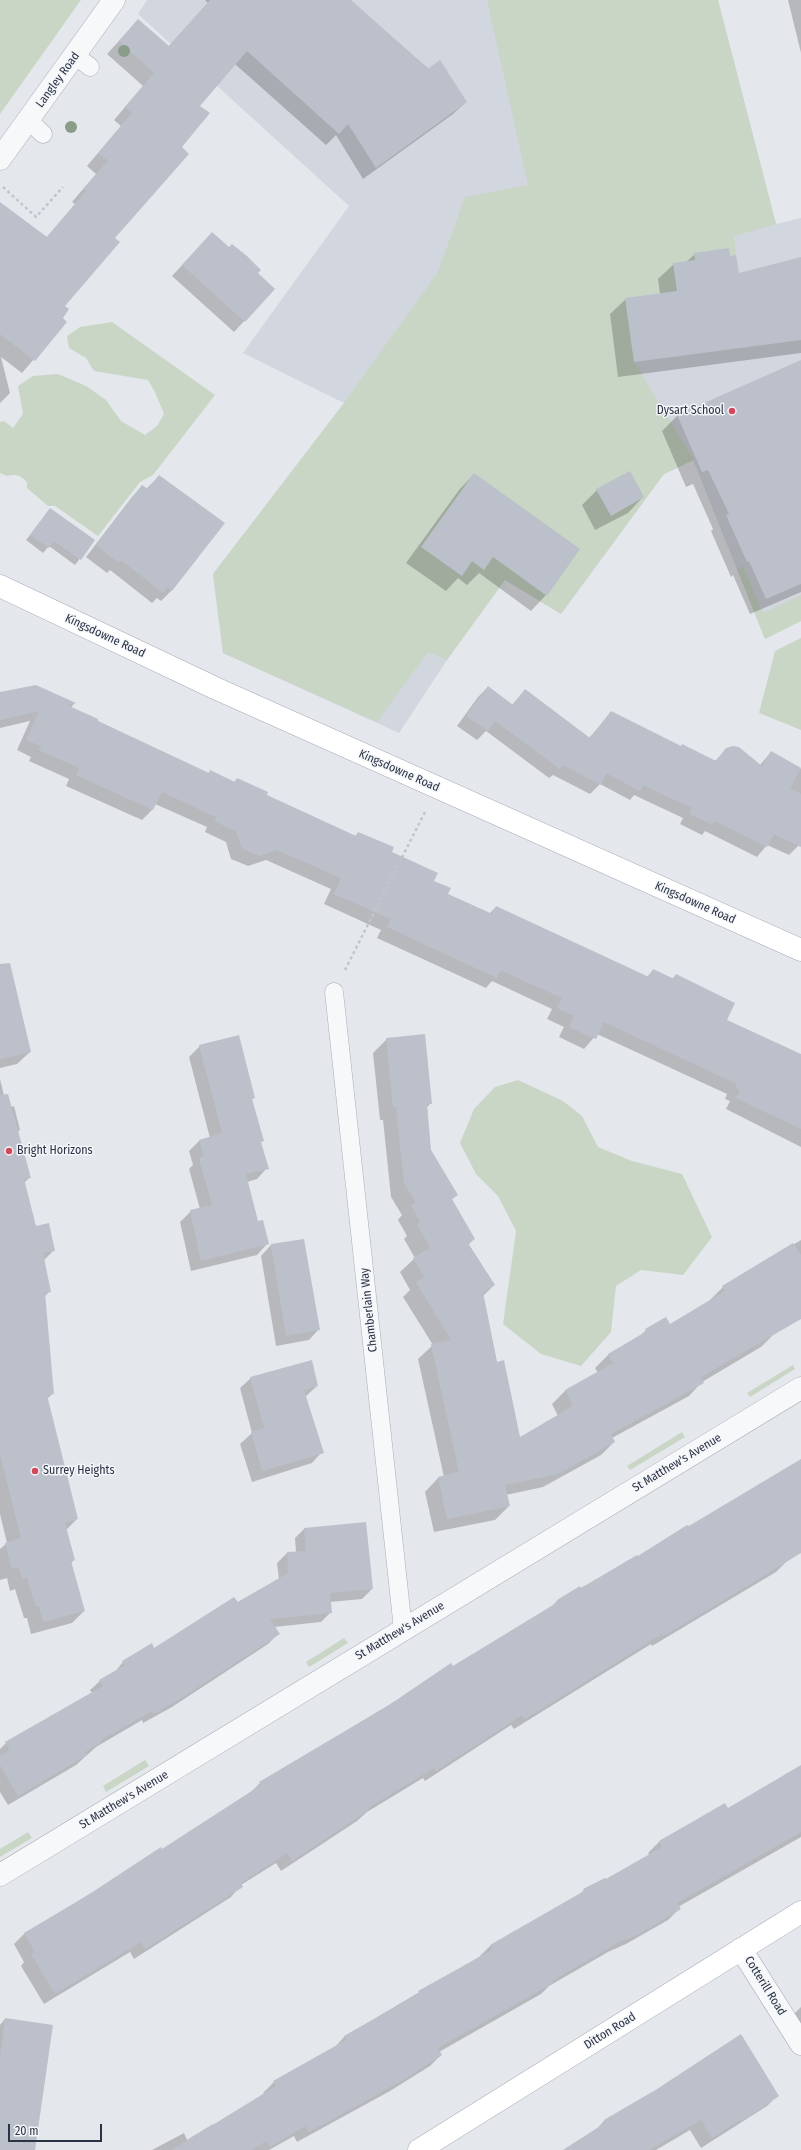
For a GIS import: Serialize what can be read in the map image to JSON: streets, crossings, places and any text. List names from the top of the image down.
{
  "streets": {
    "main road": ["Kingsdowne Road", "Ditton Road"],
    "street": ["Langley Road", "St Matthew's Avenue", "Cotterill Road"],
    "lane": ["Chamberlain Way"]
  },
  "crossings": [
    ["Chamberlain Way", "St Matthew's Avenue"],
    ["Cotterill Road", "Ditton Road"]
  ],
  "places": ["Dysart School", "Bright Horizons", "Surrey Heights"],
  "scale_bar": "20 m"
}
